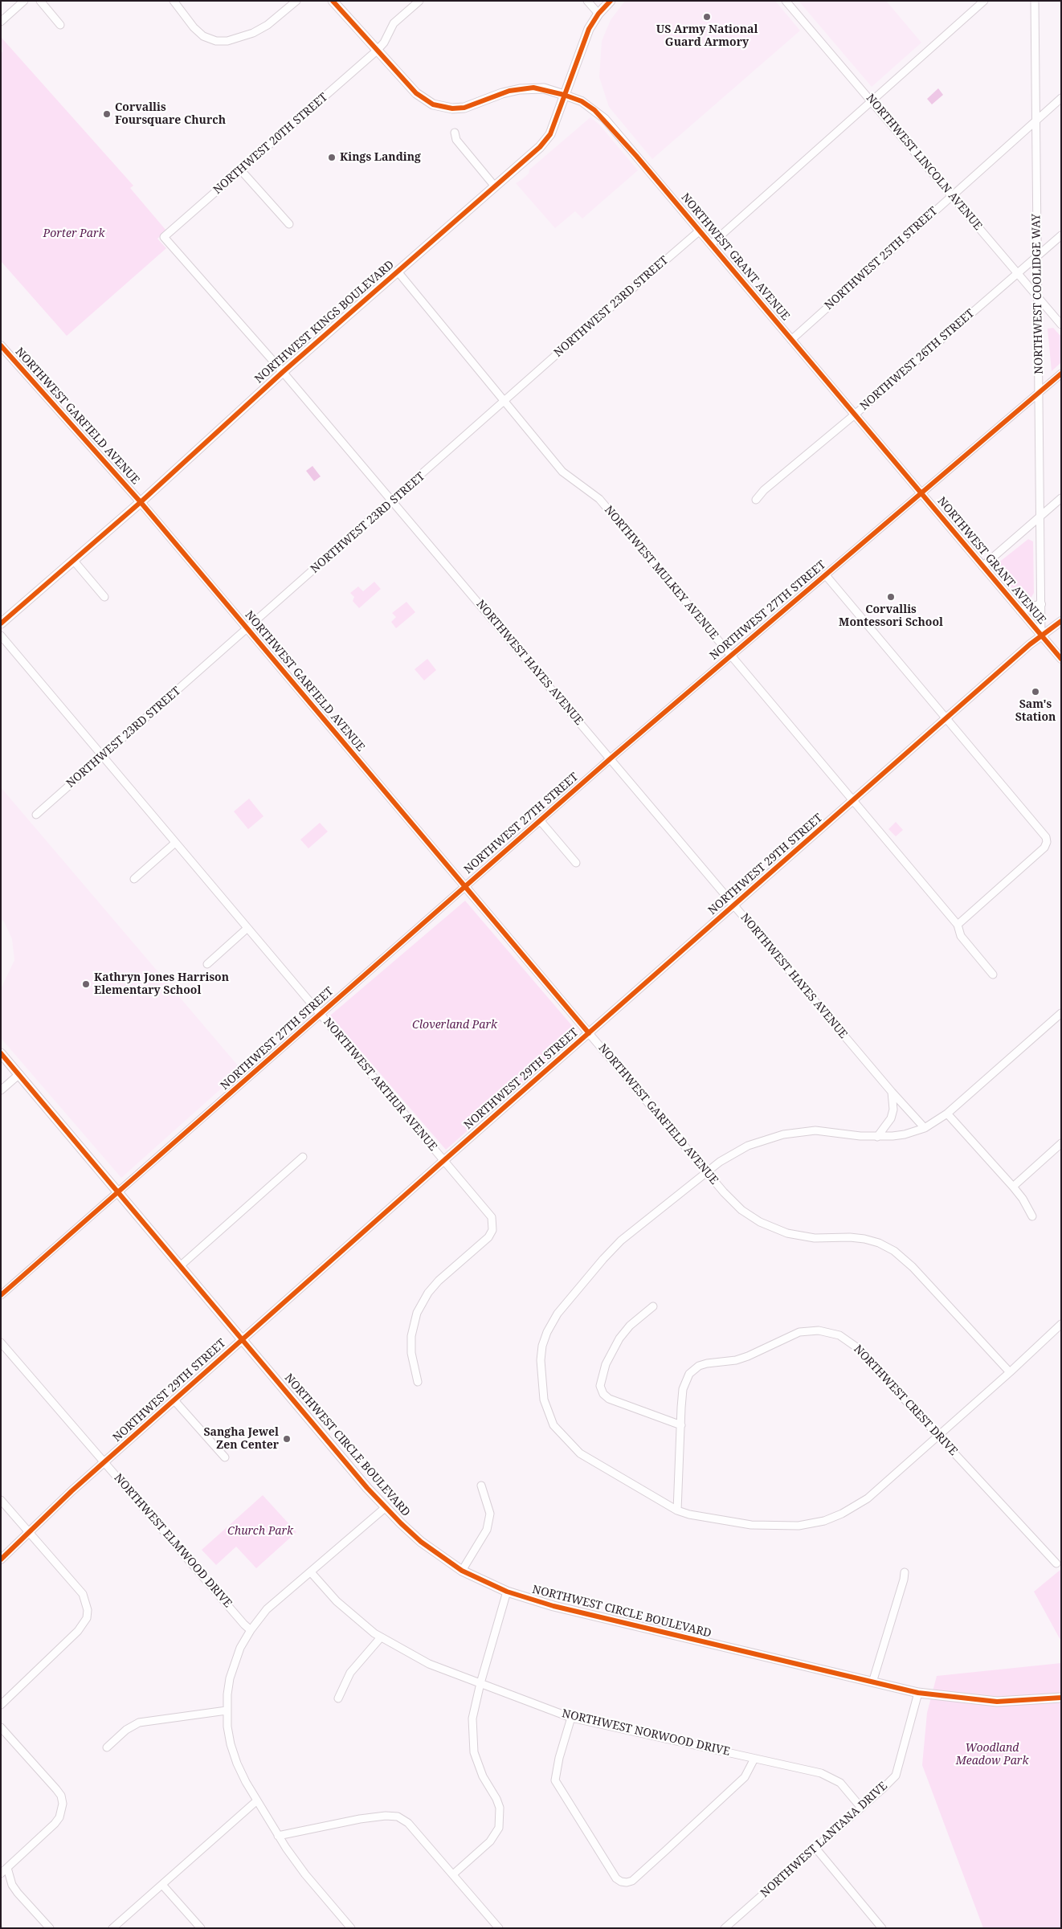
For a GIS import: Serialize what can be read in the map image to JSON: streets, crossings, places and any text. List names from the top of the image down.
{
  "streets": {
    "main road": ["NORTHWEST GRANT AVENUE", "NORTHWEST KINGS BOULEVARD", "NORTHWEST CIRCLE BOULEVARD"],
    "street": [
      "NORTHWEST 20TH STREET",
      "NORTHWEST LINCOLN AVENUE",
      "NORTHWEST 25TH STREET",
      "NORTHWEST COOLIDGE WAY",
      "NORTHWEST 23RD STREET",
      "NORTHWEST 26TH STREET",
      "NORTHWEST GARFIELD AVENUE",
      "NORTHWEST MULKEY AVENUE",
      "NORTHWEST 27TH STREET",
      "NORTHWEST HAYES AVENUE",
      "NORTHWEST 29TH STREET",
      "NORTHWEST ARTHUR AVENUE",
      "NORTHWEST CREST DRIVE",
      "NORTHWEST ELMWOOD DRIVE",
      "NORTHWEST NORWOOD DRIVE",
      "NORTHWEST LANTANA DRIVE"
    ]
  },
  "crossings": [
    ["NORTHWEST 20TH STREET", "NORTHWEST GRANT AVENUE"],
    ["NORTHWEST 20TH STREET", "NORTHWEST HAYES AVENUE"],
    ["NORTHWEST LINCOLN AVENUE", "NORTHWEST 25TH STREET"],
    ["NORTHWEST LINCOLN AVENUE", "NORTHWEST COOLIDGE WAY"],
    ["NORTHWEST LINCOLN AVENUE", "NORTHWEST 26TH STREET"],
    ["NORTHWEST GRANT AVENUE", "NORTHWEST 25TH STREET"],
    ["NORTHWEST GRANT AVENUE", "NORTHWEST COOLIDGE WAY"],
    ["NORTHWEST GRANT AVENUE", "NORTHWEST 23RD STREET"],
    ["NORTHWEST GRANT AVENUE", "NORTHWEST KINGS BOULEVARD"],
    ["NORTHWEST GRANT AVENUE", "NORTHWEST 26TH STREET"],
    ["NORTHWEST GRANT AVENUE", "NORTHWEST 27TH STREET"],
    ["NORTHWEST GRANT AVENUE", "NORTHWEST 29TH STREET"],
    ["NORTHWEST 25TH STREET", "NORTHWEST COOLIDGE WAY"],
    ["NORTHWEST COOLIDGE WAY", "NORTHWEST 26TH STREET"],
    ["NORTHWEST COOLIDGE WAY", "NORTHWEST 27TH STREET"],
    ["NORTHWEST COOLIDGE WAY", "NORTHWEST 29TH STREET"],
    ["NORTHWEST 23RD STREET", "NORTHWEST GARFIELD AVENUE"],
    ["NORTHWEST 23RD STREET", "NORTHWEST MULKEY AVENUE"],
    ["NORTHWEST 23RD STREET", "NORTHWEST HAYES AVENUE"],
    ["NORTHWEST 23RD STREET", "NORTHWEST ARTHUR AVENUE"],
    ["NORTHWEST KINGS BOULEVARD", "NORTHWEST GARFIELD AVENUE"],
    ["NORTHWEST KINGS BOULEVARD", "NORTHWEST MULKEY AVENUE"],
    ["NORTHWEST KINGS BOULEVARD", "NORTHWEST HAYES AVENUE"],
    ["NORTHWEST GARFIELD AVENUE", "NORTHWEST 27TH STREET"],
    ["NORTHWEST GARFIELD AVENUE", "NORTHWEST 29TH STREET"],
    ["NORTHWEST MULKEY AVENUE", "NORTHWEST 27TH STREET"],
    ["NORTHWEST MULKEY AVENUE", "NORTHWEST 29TH STREET"],
    ["NORTHWEST 27TH STREET", "NORTHWEST HAYES AVENUE"],
    ["NORTHWEST 27TH STREET", "NORTHWEST ARTHUR AVENUE"],
    ["NORTHWEST 27TH STREET", "NORTHWEST CIRCLE BOULEVARD"],
    ["NORTHWEST HAYES AVENUE", "NORTHWEST 29TH STREET"],
    ["NORTHWEST 29TH STREET", "NORTHWEST ARTHUR AVENUE"],
    ["NORTHWEST 29TH STREET", "NORTHWEST CIRCLE BOULEVARD"],
    ["NORTHWEST 29TH STREET", "NORTHWEST ELMWOOD DRIVE"],
    ["NORTHWEST CIRCLE BOULEVARD", "NORTHWEST LANTANA DRIVE"],
    ["NORTHWEST NORWOOD DRIVE", "NORTHWEST LANTANA DRIVE"]
  ],
  "parks": [
    "Porter Park",
    "Cloverland Park",
    "Church Park",
    "Woodland Meadow Park"
  ],
  "places": [
    "US Army National Guard Armory",
    "Corvallis Foursquare Church",
    "Kings Landing",
    "Corvallis Montessori School",
    "Sam's Station",
    "Kathryn Jones Harrison Elementary School",
    "Sangha Jewel Zen Center"
  ]
}
